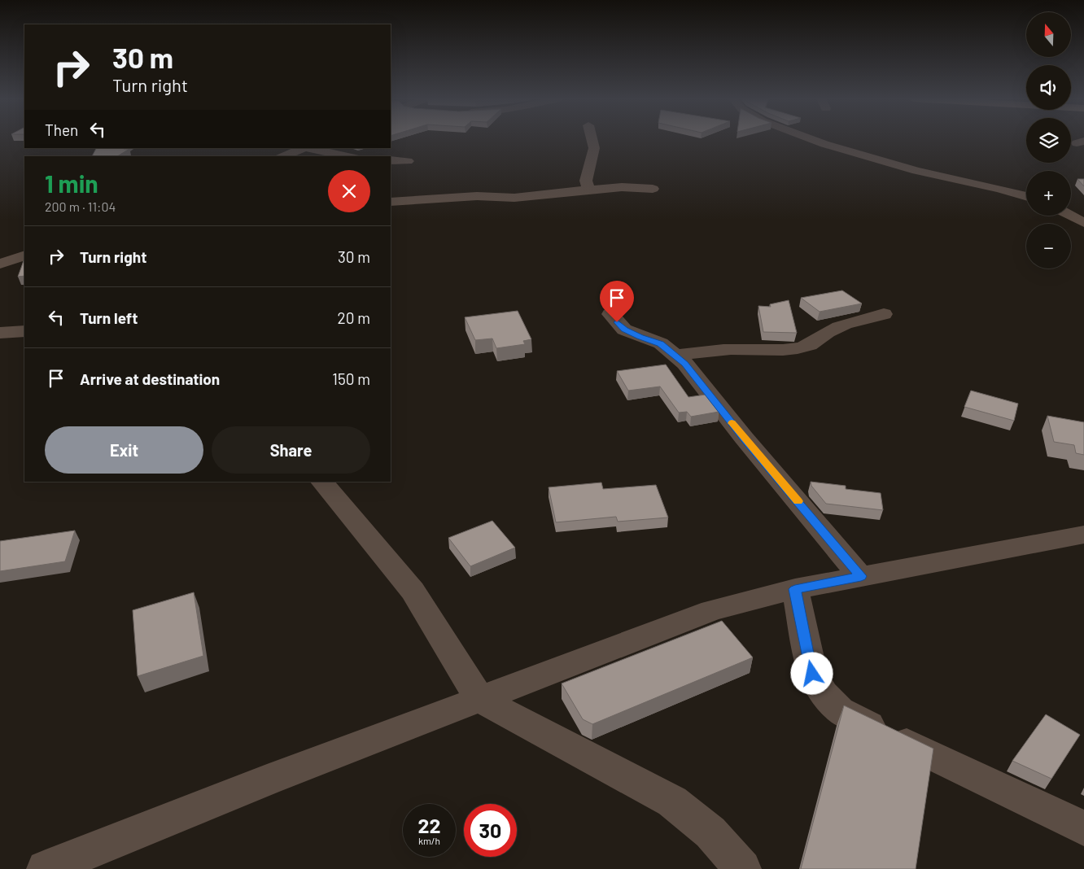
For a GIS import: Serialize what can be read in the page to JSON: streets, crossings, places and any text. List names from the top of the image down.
{
  "north": "top",
  "page": {
    "map_buttons": ["+", "−"],
    "turn": ["30 m", "Turn right"],
    "then": "Then",
    "heading": ["1 min", "200 m · 11:04"],
    "list": [
      {
        "name": "Turn right",
        "value": "30 m"
      },
      {
        "name": "Turn left",
        "value": "20 m"
      },
      {
        "name": "Arrive at destination",
        "value": "150 m"
      }
    ],
    "buttons": ["Exit", "Share"],
    "speed": "22 km/h",
    "limit": "30"
  }
}
